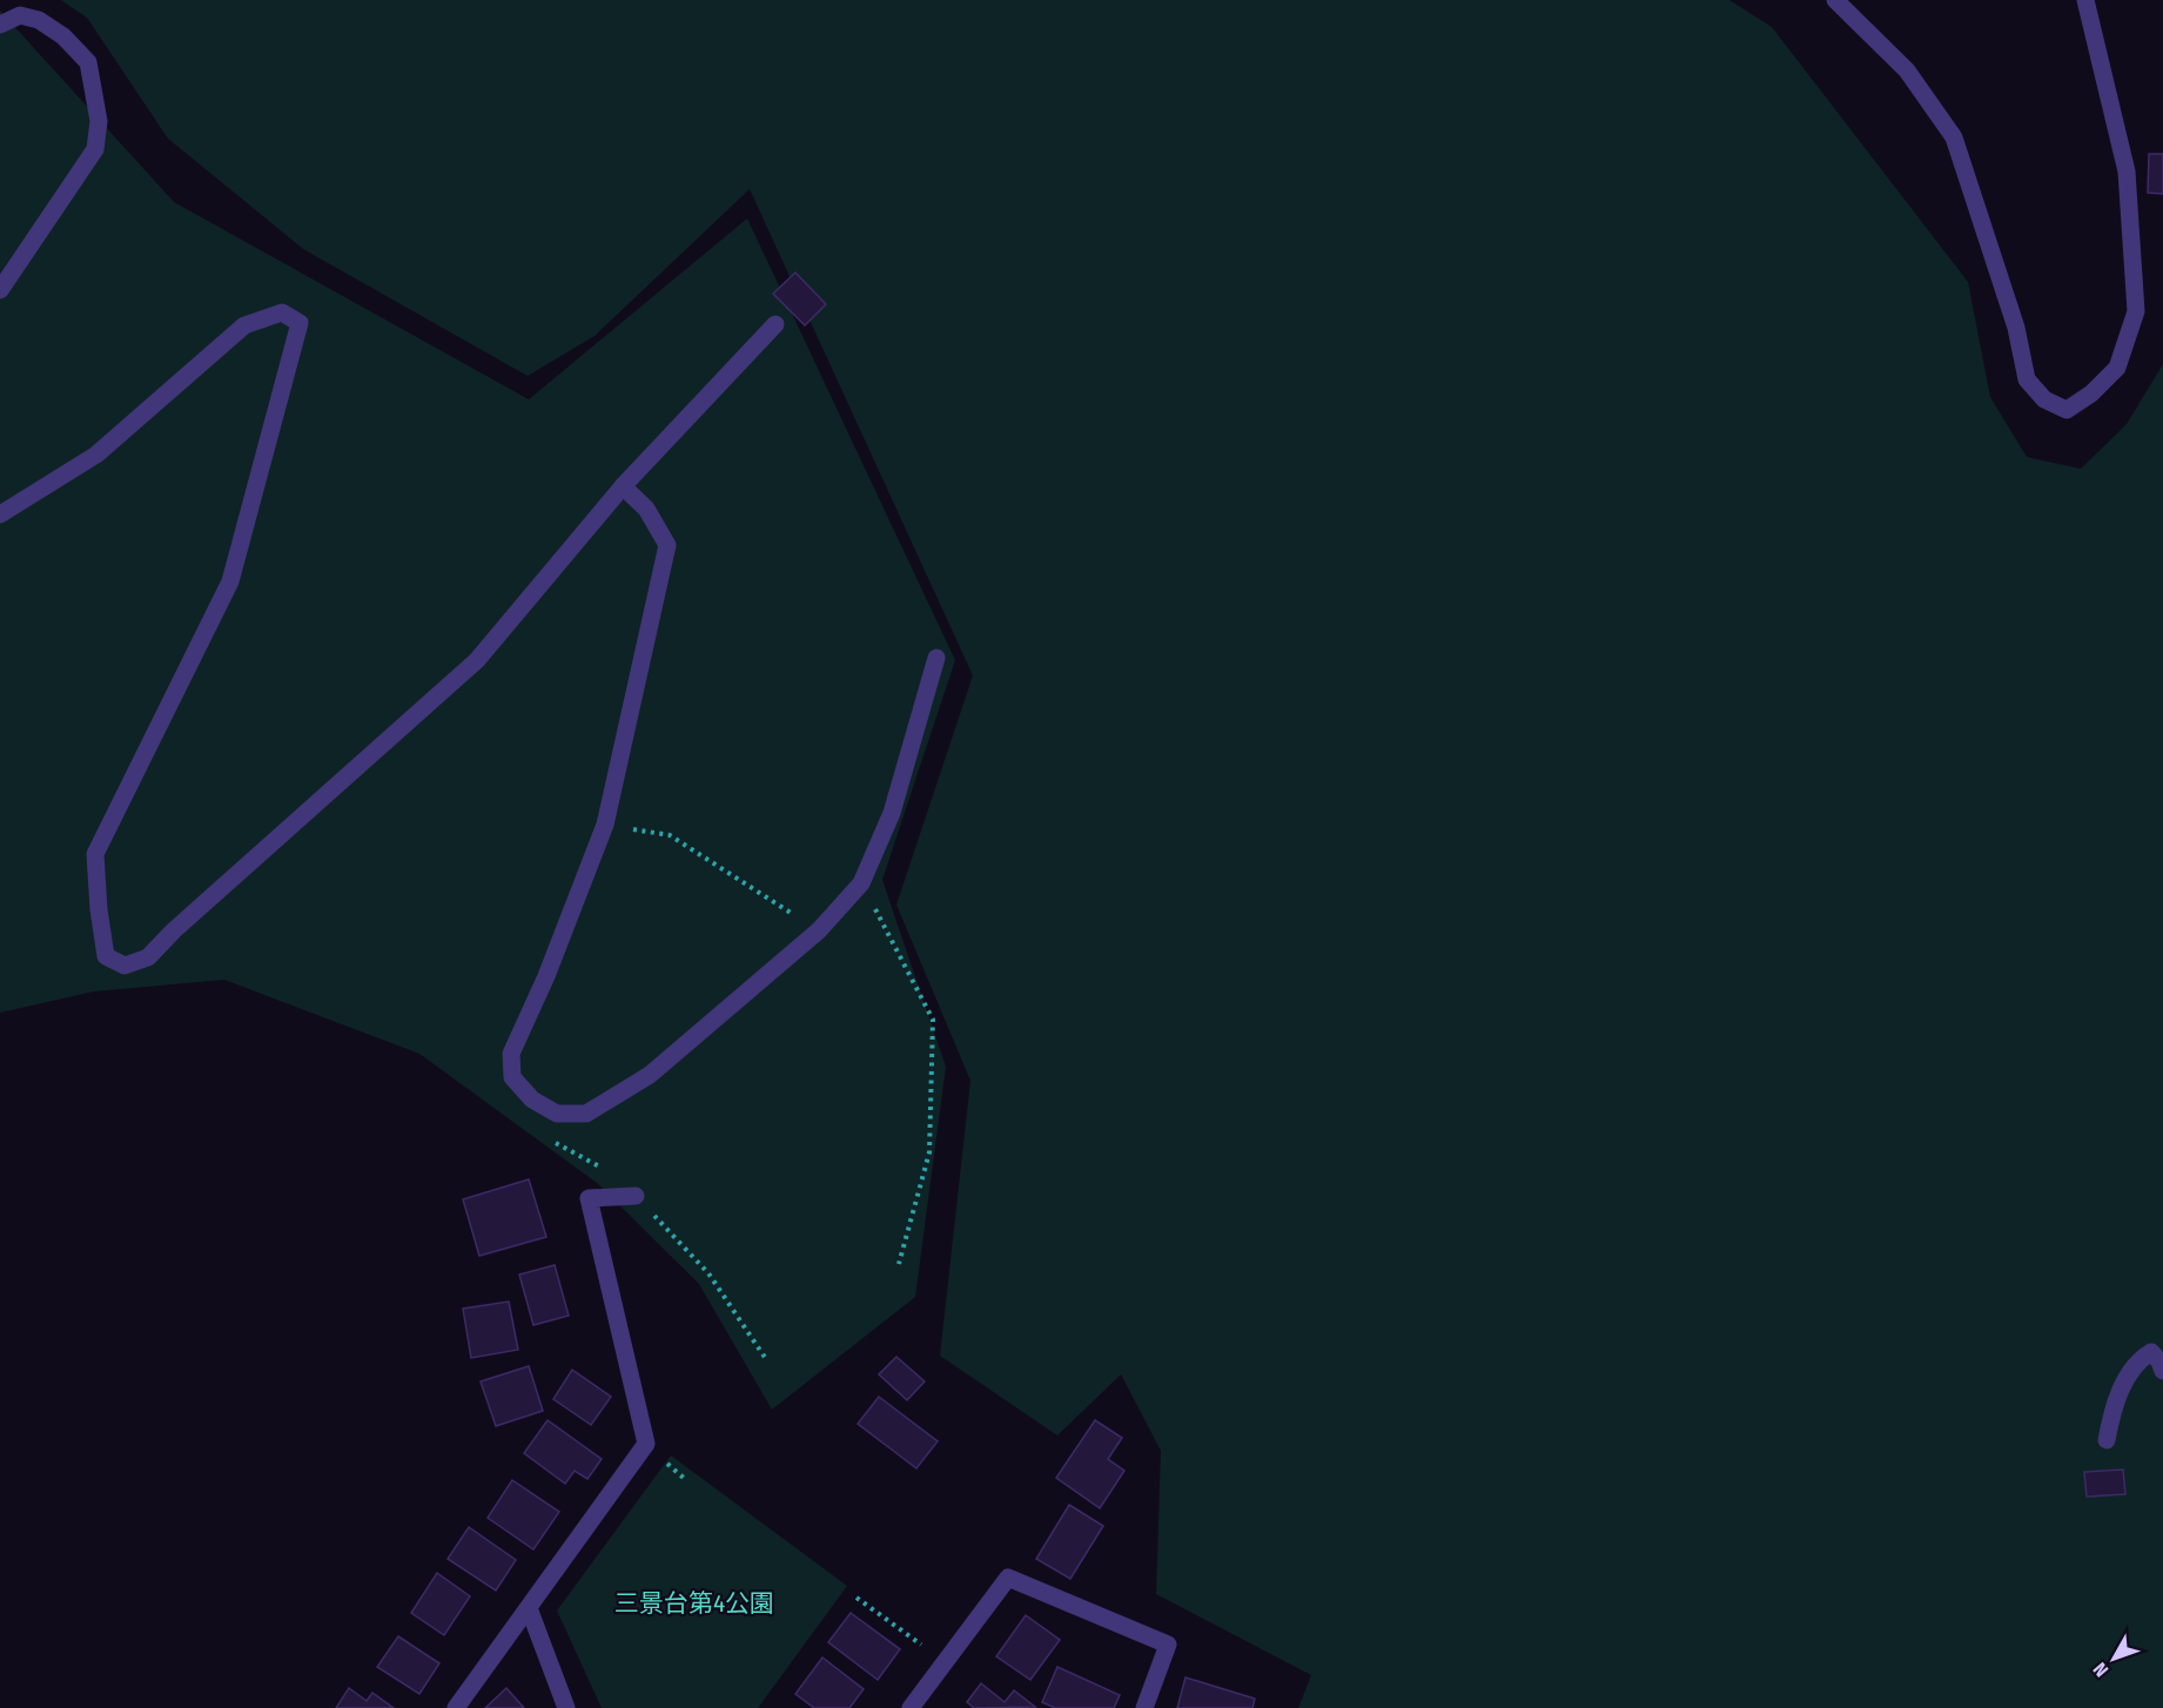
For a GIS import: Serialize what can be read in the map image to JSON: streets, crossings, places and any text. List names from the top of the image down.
{
  "parks": ["三景台第4公園"],
  "north": "bottom left"
}
